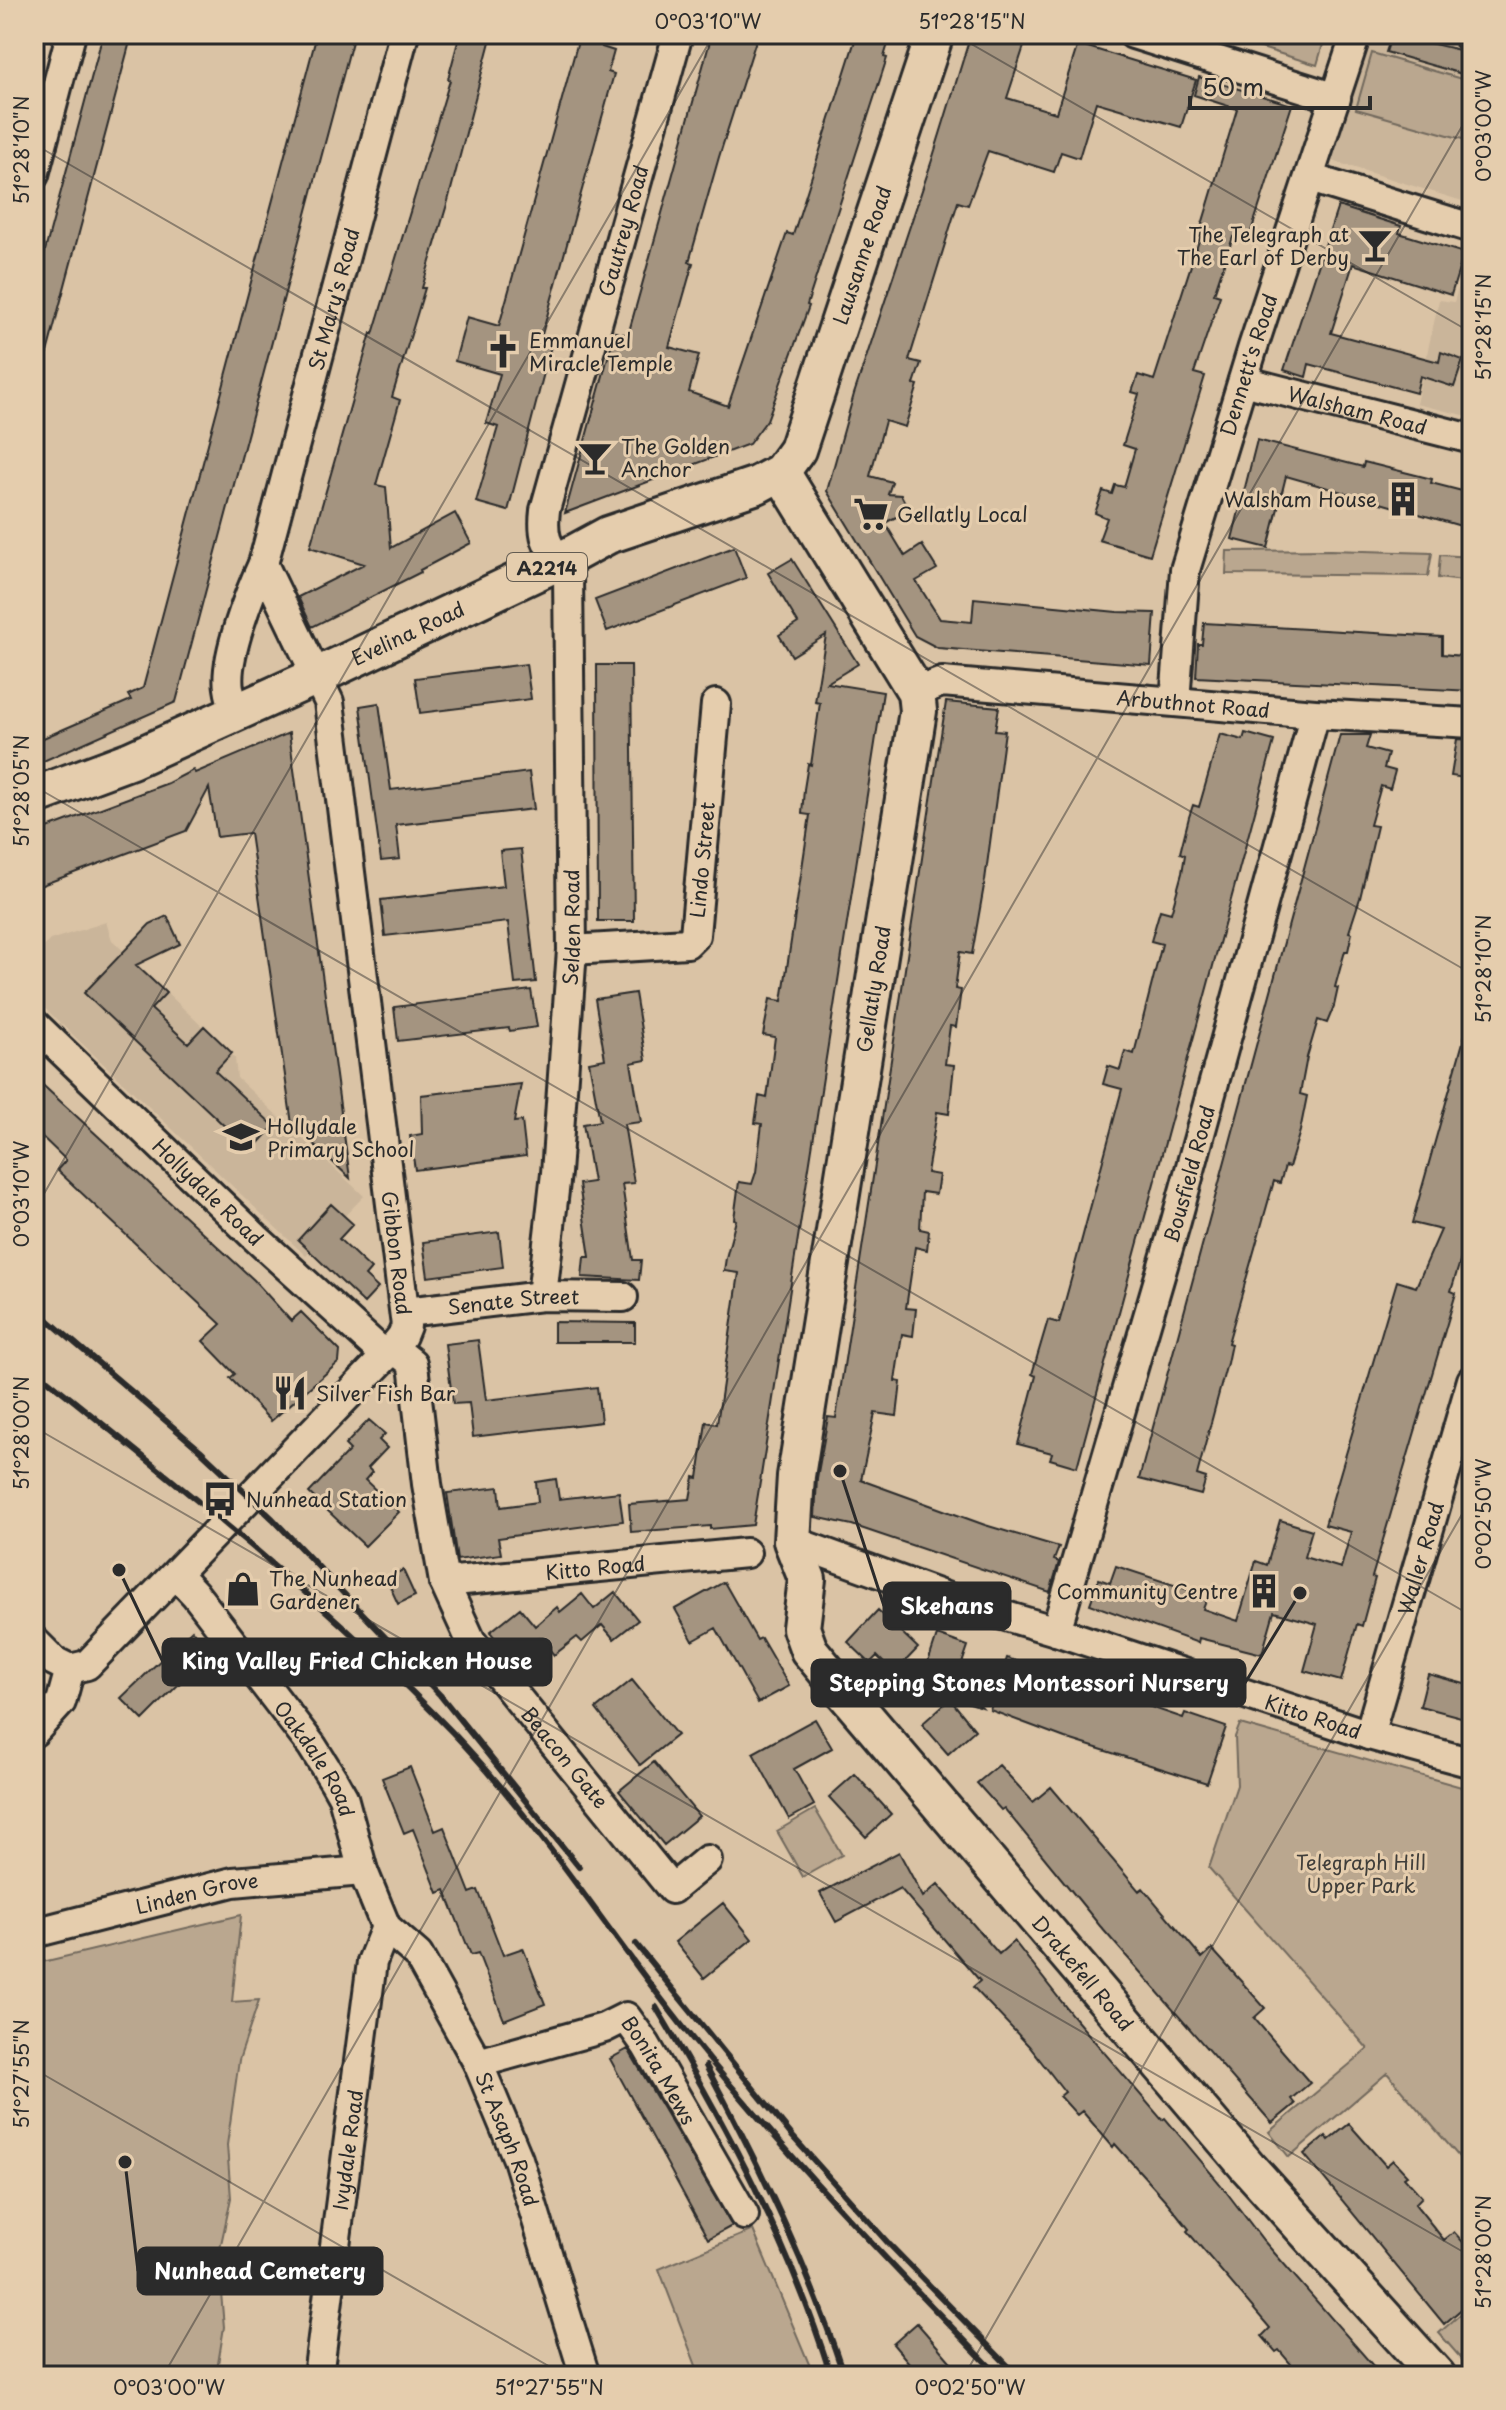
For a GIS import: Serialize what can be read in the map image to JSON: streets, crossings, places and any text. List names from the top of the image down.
{
  "streets": {
    "main road": [
      "Lausanne Road",
      "A2214",
      "Evelina Road",
      "Gellatly Road",
      "Drakefell Road"
    ],
    "street": [
      "Gautrey Road",
      "St Mary's Road",
      "Dennett's Road",
      "Walsham Road",
      "Arbuthnot Road",
      "Lindo Street",
      "Selden Road",
      "Bousfield Road",
      "Hollydale Road",
      "Gibbon Road",
      "Senate Street",
      "Waller Road",
      "Kitto Road",
      "Beacon Gate",
      "Oakdale Road",
      "Linden Grove",
      "Bonita Mews",
      "St Asaph Road",
      "Ivydale Road"
    ]
  },
  "crossings": [
    ["Gautrey Road", "Evelina Road"],
    ["Gautrey Road", "Selden Road"],
    ["Lausanne Road", "Evelina Road"],
    ["St Mary's Road", "Evelina Road"],
    ["Dennett's Road", "Walsham Road"],
    ["Dennett's Road", "Arbuthnot Road"],
    ["Evelina Road", "Selden Road"],
    ["Evelina Road", "Gibbon Road"],
    ["Arbuthnot Road", "Gellatly Road"],
    ["Arbuthnot Road", "Bousfield Road"],
    ["Lindo Street", "Selden Road"],
    ["Selden Road", "Senate Street"],
    ["Gellatly Road", "Kitto Road"],
    ["Gellatly Road", "Drakefell Road"],
    ["Bousfield Road", "Kitto Road"],
    ["Hollydale Road", "Gibbon Road"],
    ["Hollydale Road", "Kitto Road"],
    ["Hollydale Road", "Beacon Gate"],
    ["Gibbon Road", "Senate Street"],
    ["Gibbon Road", "Oakdale Road"],
    ["Waller Road", "Kitto Road"],
    ["Kitto Road", "Beacon Gate"],
    ["Kitto Road", "Drakefell Road"],
    ["Oakdale Road", "Linden Grove"],
    ["Oakdale Road", "St Asaph Road"],
    ["Oakdale Road", "Ivydale Road"],
    ["Bonita Mews", "St Asaph Road"],
    ["St Asaph Road", "Ivydale Road"]
  ],
  "parks": ["Telegraph Hill Upper Park"],
  "places": {
    "bar": ["The Telegraph at The Earl of Derby", "The Golden Anchor"],
    "church": ["Emmanuel Miracle Temple"],
    "building": ["Walsham House", "Community Centre"],
    "supermarket": ["Gellatly Local"],
    "school or university": ["Hollydale Primary School"],
    "restaurant": ["Silver Fish Bar"],
    "other": [
      "Skehans",
      "King Valley Fried Chicken House",
      "Stepping Stones Montessori Nursery",
      "Nunhead Cemetery"
    ],
    "bus stop": ["Nunhead Station"],
    "shop": ["The Nunhead Gardener"]
  },
  "scale_bar": "50 m",
  "coordinates": [
    "0°03'10\"W",
    "51°28'15\"N",
    "0°03'00\"W",
    "51°28'10\"N",
    "51°28'05\"N",
    "51°28'00\"N",
    "0°02'50\"W",
    "51°27'55\"N"
  ]
}
